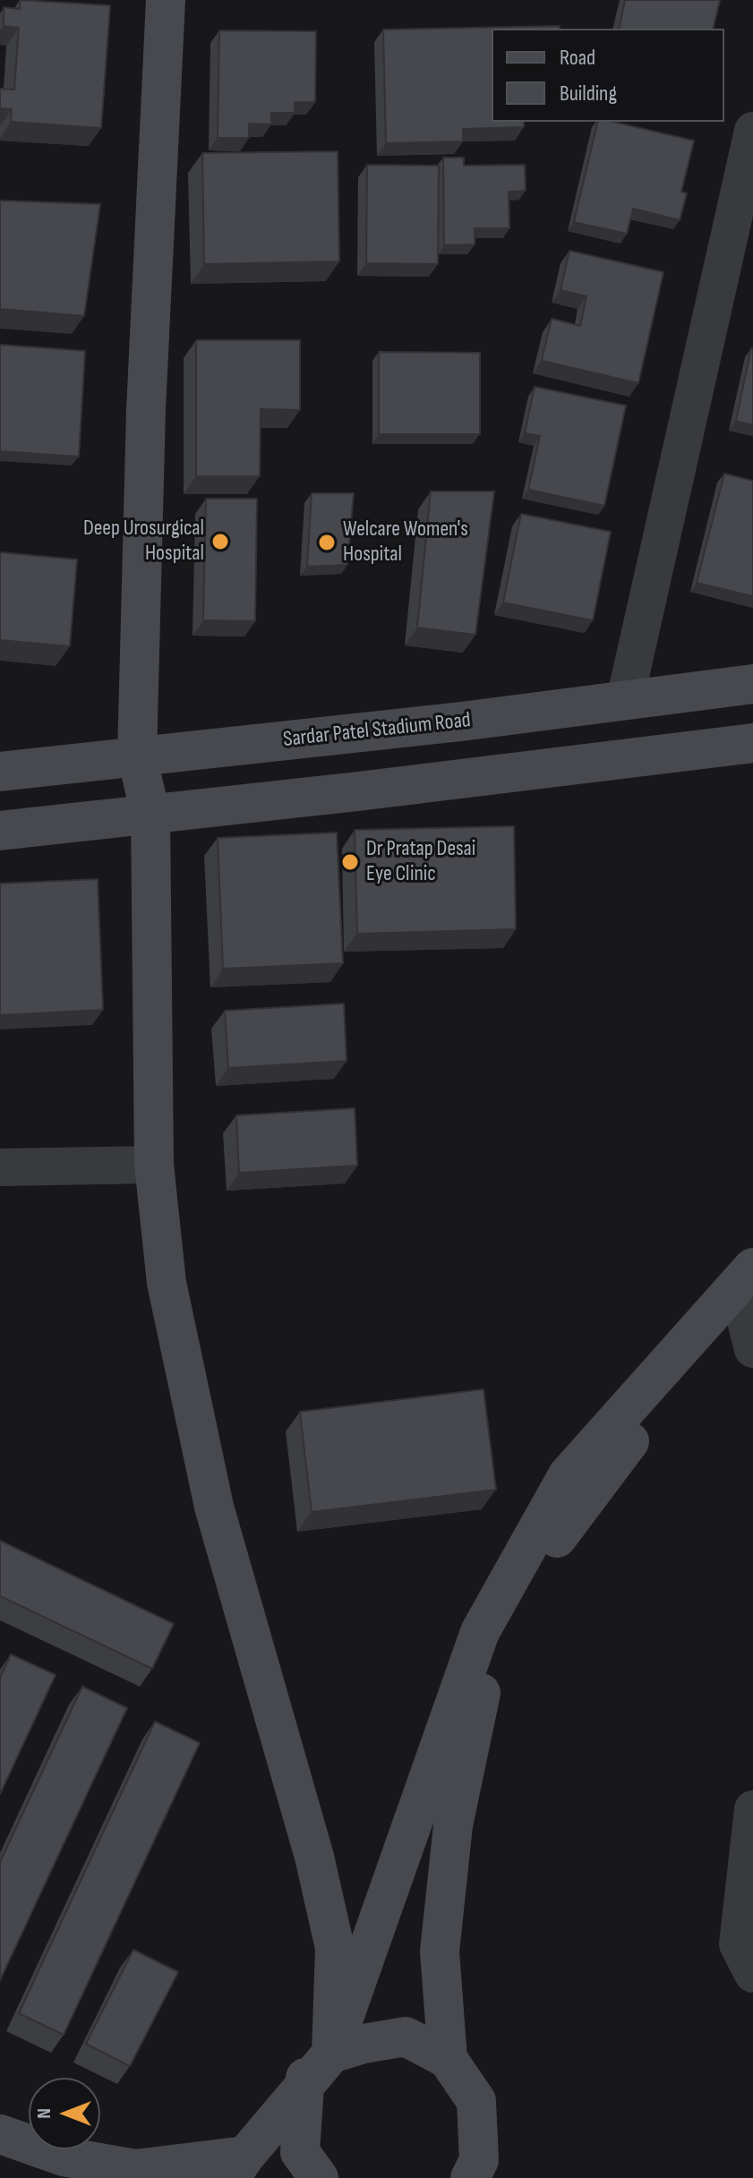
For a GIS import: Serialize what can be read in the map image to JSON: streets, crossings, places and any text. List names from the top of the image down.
{
  "streets": {
    "street": ["Sardar Patel Stadium Road"]
  },
  "places": ["Deep Urosurgical Hospital", "Welcare Women's Hospital", "Dr Pratap Desai Eye Clinic"],
  "legend": ["Road", "Building"],
  "north": "left"
}
